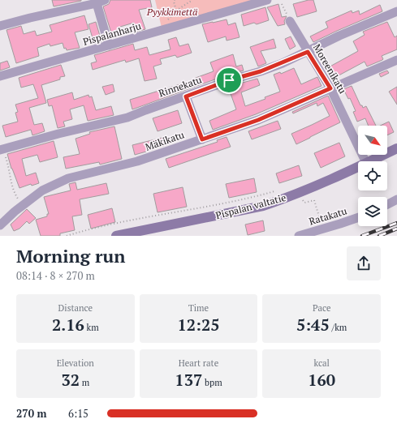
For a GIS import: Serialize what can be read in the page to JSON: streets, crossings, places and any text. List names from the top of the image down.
{
  "streets": {
    "main road": ["Pispalan valtatie"],
    "street": [
      "Pispalanharju",
      "Moreenikatu",
      "Rinnekatu",
      "Mäkikatu",
      "Ratakatu"
    ]
  },
  "crossings": [
    ["Moreenikatu", "Rinnekatu"],
    ["Moreenikatu", "Mäkikatu"]
  ],
  "parks": ["Pyykkimettä"],
  "north": "bottom right",
  "page": {
    "heading": ["Morning run", "08:14 · 8 × 270 m"],
    "stats": [
      ["Distance", "2.16 km"],
      ["Time", "12:25"],
      ["Pace", "5:45 /km"],
      ["Elevation", "32 m"],
      ["Heart rate", "137 bpm"],
      ["kcal", "160"]
    ],
    "list": [
      {
        "name": "270 m",
        "note": "6:15"
      }
    ]
  }
}
